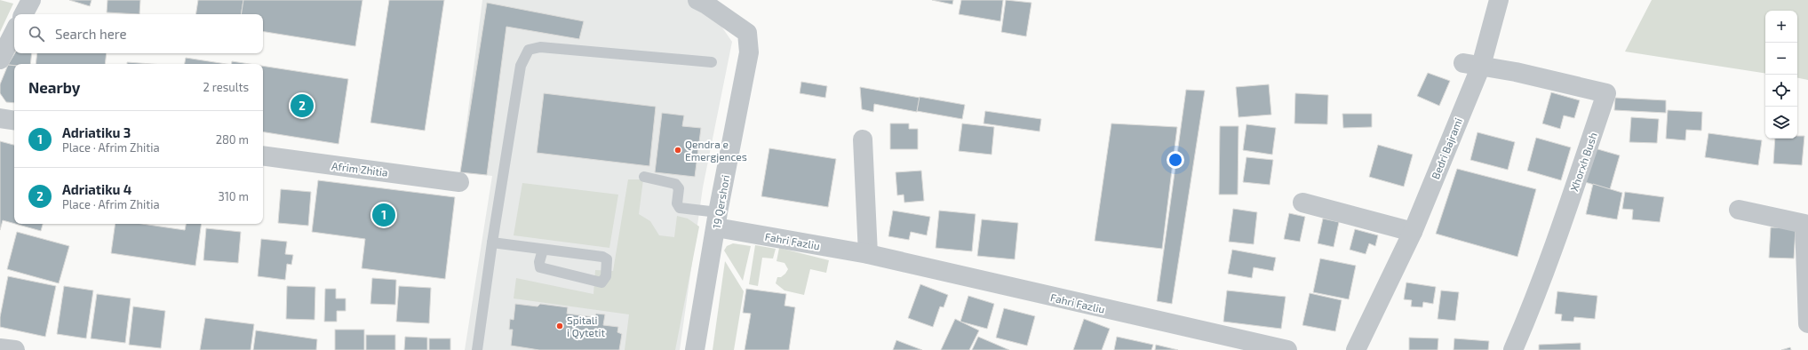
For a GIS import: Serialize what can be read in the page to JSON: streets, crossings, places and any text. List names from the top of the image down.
{
  "streets": {
    "street": [
      "Bedri Bajrami",
      "Xhorxh Bush",
      "Afrim Zhitia",
      "19 Qershori",
      "Fahri Fazliu"
    ]
  },
  "crossings": [
    ["Bedri Bajrami", "Xhorxh Bush"],
    ["19 Qershori", "Fahri Fazliu"]
  ],
  "places": ["Qendra e Emergjences", "Spitali i Qytetit"],
  "page": {
    "map_buttons": ["+", "−"],
    "search": "Search here",
    "heading": ["Nearby", "2 results"],
    "pins": ["2", "1"],
    "list": [
      {
        "mark": "1",
        "name": "Adriatiku 3",
        "note": "Place · Afrim Zhitia",
        "value": "280 m"
      },
      {
        "mark": "2",
        "name": "Adriatiku 4",
        "note": "Place · Afrim Zhitia",
        "value": "310 m"
      }
    ]
  }
}
